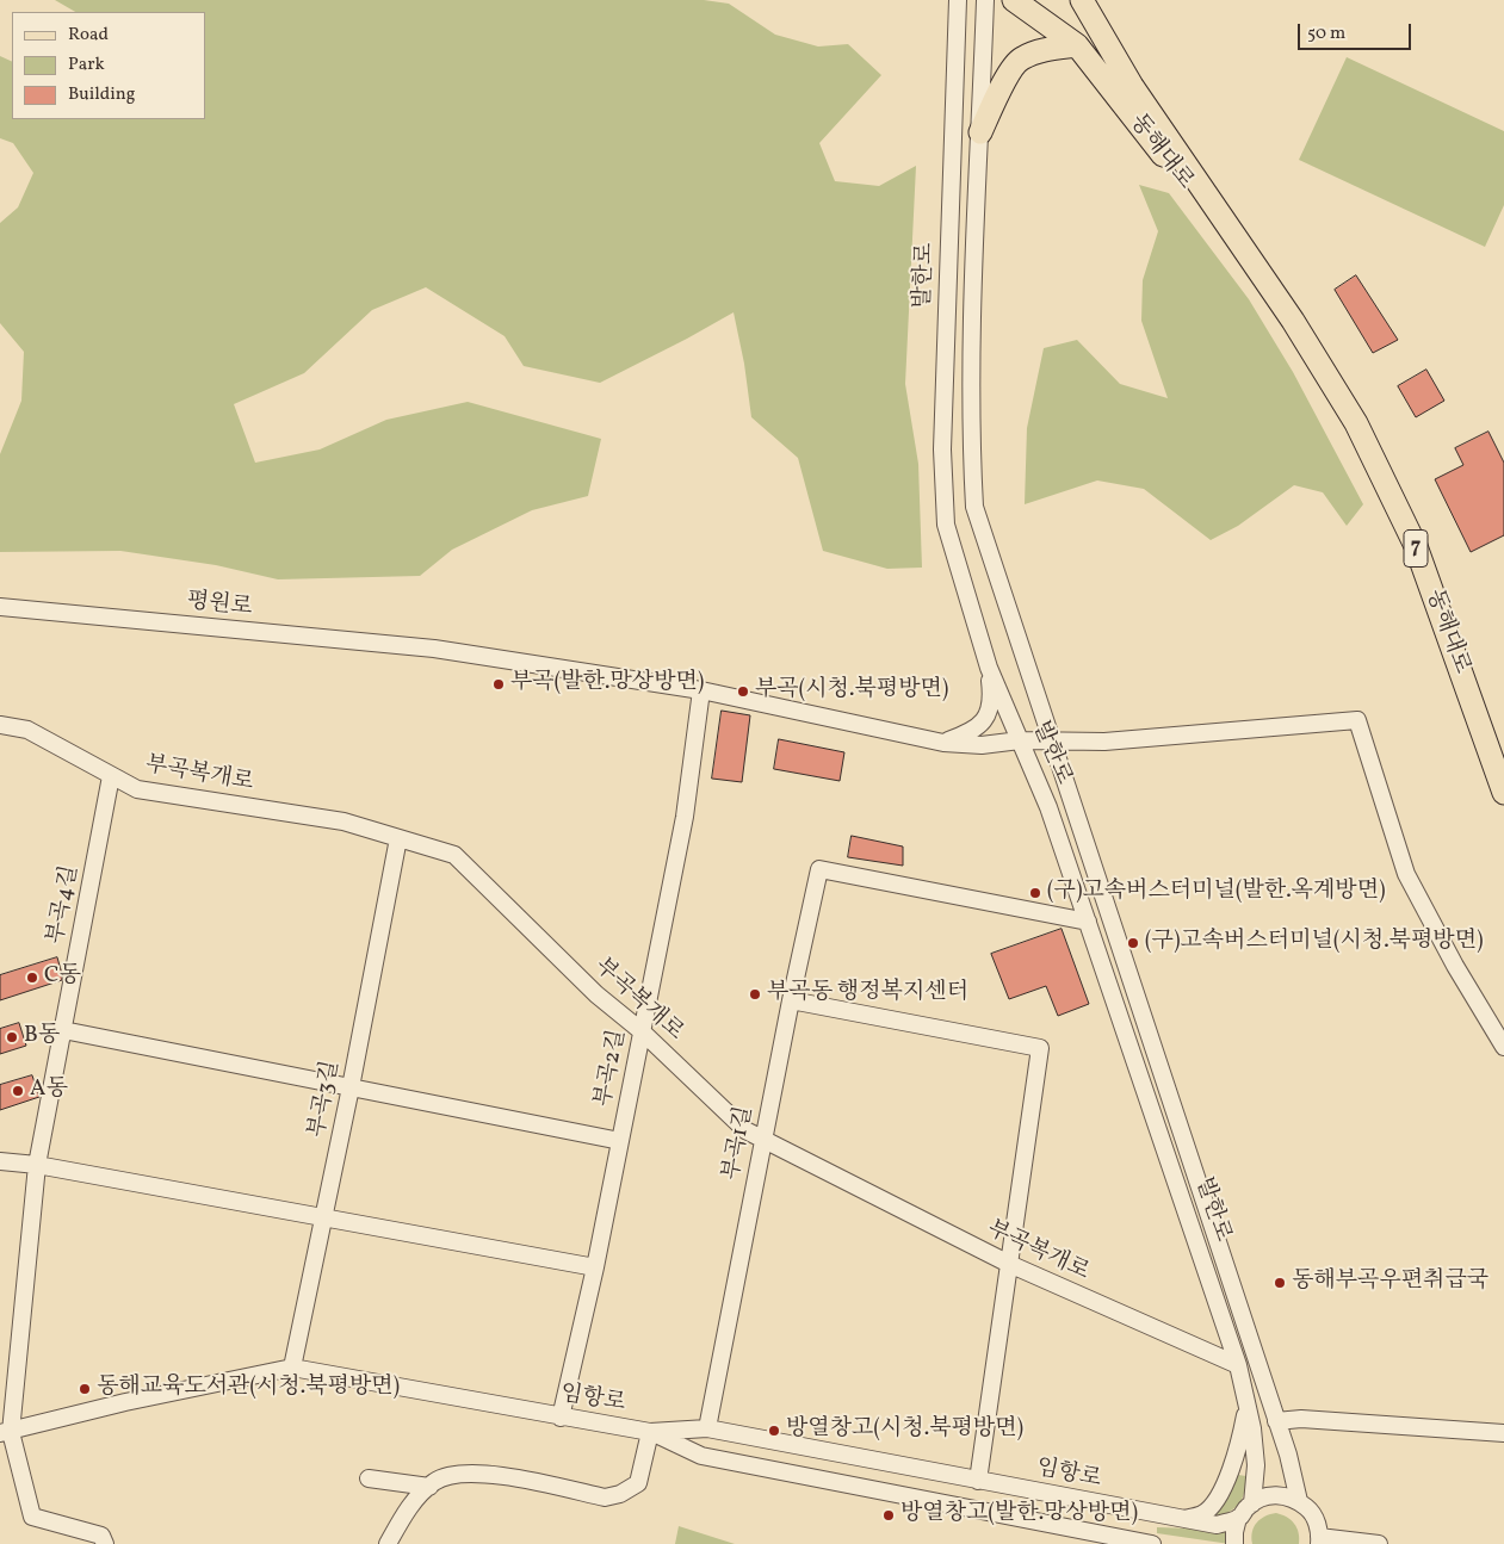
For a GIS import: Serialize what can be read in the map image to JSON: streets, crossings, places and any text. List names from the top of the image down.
{
  "streets": {
    "main road": ["동해대로", "7"],
    "street": [
      "발한로",
      "평원로",
      "부곡복개로",
      "부곡4길",
      "부곡2길",
      "부곡3길",
      "부곡1길",
      "임항로"
    ]
  },
  "crossings": [
    ["발한로", "평원로"],
    ["발한로", "부곡복개로"],
    ["발한로", "부곡1길"],
    ["평원로", "부곡2길"],
    ["부곡복개로", "부곡4길"],
    ["부곡복개로", "부곡2길"],
    ["부곡복개로", "부곡3길"],
    ["부곡복개로", "부곡1길"],
    ["부곡4길", "임항로"],
    ["부곡2길", "임항로"],
    ["부곡3길", "임항로"],
    ["부곡1길", "임항로"]
  ],
  "places": [
    "부곡(발한.망상방면)",
    "부곡(시청.북평방면)",
    "(구)고속버스터미널(발한.옥계방면)",
    "(구)고속버스터미널(시청.북평방면)",
    "C동",
    "부곡동 행정복지센터",
    "B동",
    "A동",
    "동해부곡우편취급국",
    "동해교육도서관(시청.북평방면)",
    "방열창고(시청.북평방면)",
    "방열창고(발한.망상방면)"
  ],
  "legend": ["Road", "Park", "Building"],
  "scale_bar": "50 m"
}
